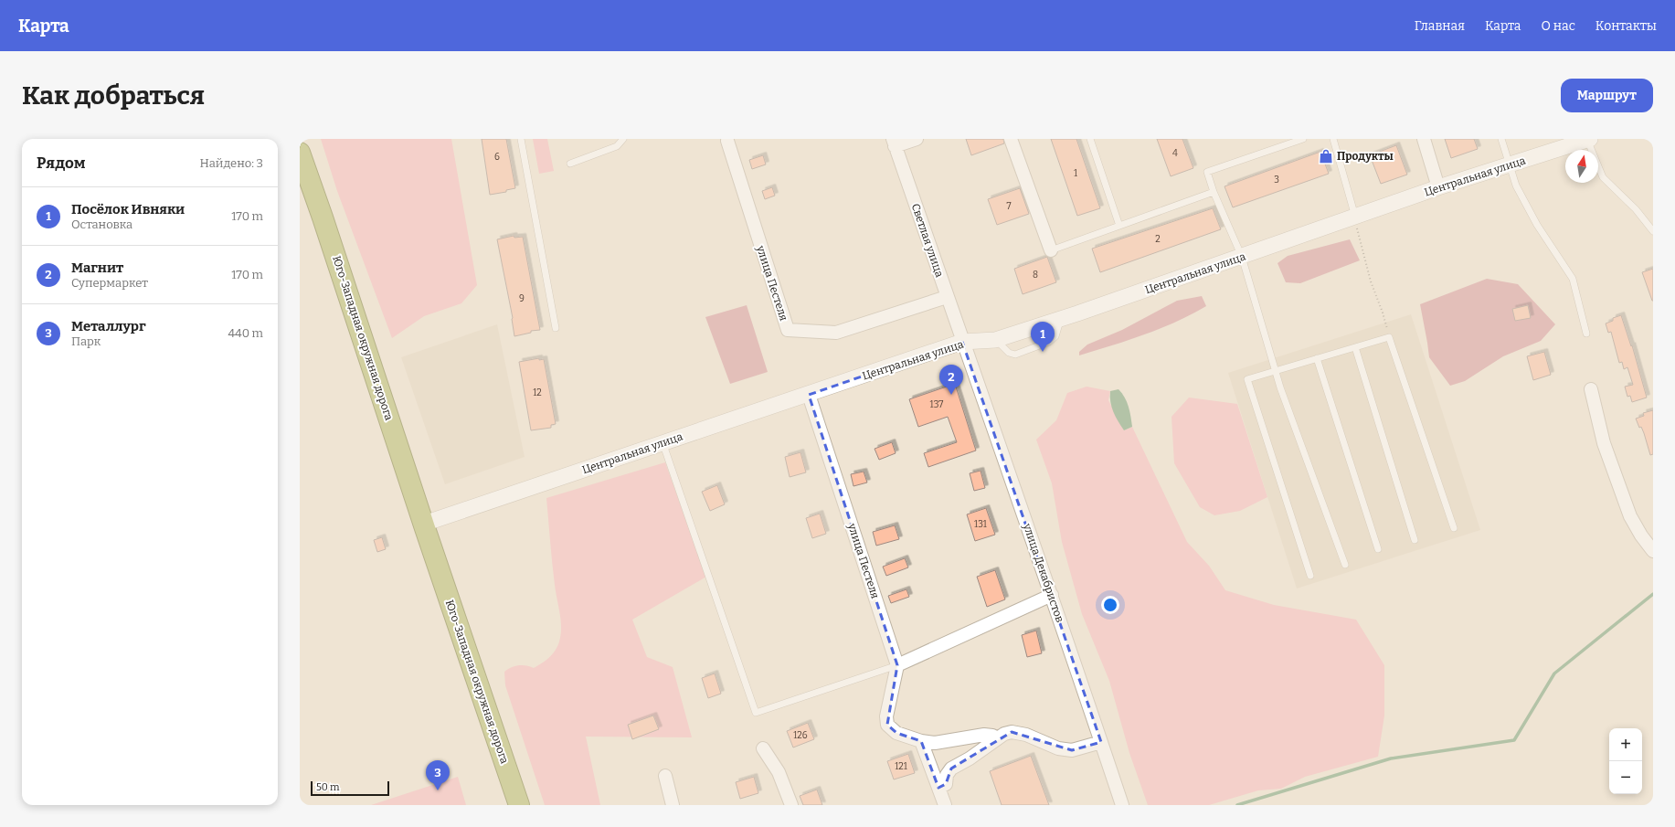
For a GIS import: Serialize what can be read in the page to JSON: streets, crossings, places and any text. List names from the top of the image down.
{
  "streets": {
    "highway": ["Юго-Западная окружная дорога"],
    "street": [
      "Центральная улица",
      "Светлая улица",
      "улица Пестеля",
      "улица Декабристов"
    ]
  },
  "crossings": [
    ["Центральная улица", "Светлая улица"],
    ["Центральная улица", "улица Пестеля"],
    ["Центральная улица", "Юго-Западная окружная дорога"],
    ["Центральная улица", "улица Декабристов"],
    ["Светлая улица", "улица Пестеля"],
    ["Светлая улица", "улица Декабристов"]
  ],
  "places": {
    "shop": ["Продукты"]
  },
  "house_numbers": [
    "4",
    "6",
    "1",
    "3",
    "7",
    "2",
    "8",
    "9",
    "12",
    "137",
    "131",
    "126",
    "121"
  ],
  "scale_bar": "50 m",
  "north": "top",
  "page": {
    "header": "Карта",
    "nav": [
      "Главная",
      "Карта",
      "О нас",
      "Контакты"
    ],
    "buttons": "Маршрут",
    "title": "Как добраться",
    "heading": ["Рядом", "Найдено: 3"],
    "list": [
      {
        "mark": "1",
        "name": "Посёлок Ивняки",
        "note": "Остановка",
        "value": "170 m"
      },
      {
        "mark": "2",
        "name": "Магнит",
        "note": "Супермаркет",
        "value": "170 m"
      },
      {
        "mark": "3",
        "name": "Металлург",
        "note": "Парк",
        "value": "440 m"
      }
    ],
    "pins": ["1", "2", "3"],
    "map_buttons": ["+", "−"],
    "scale": "50 m"
  }
}
